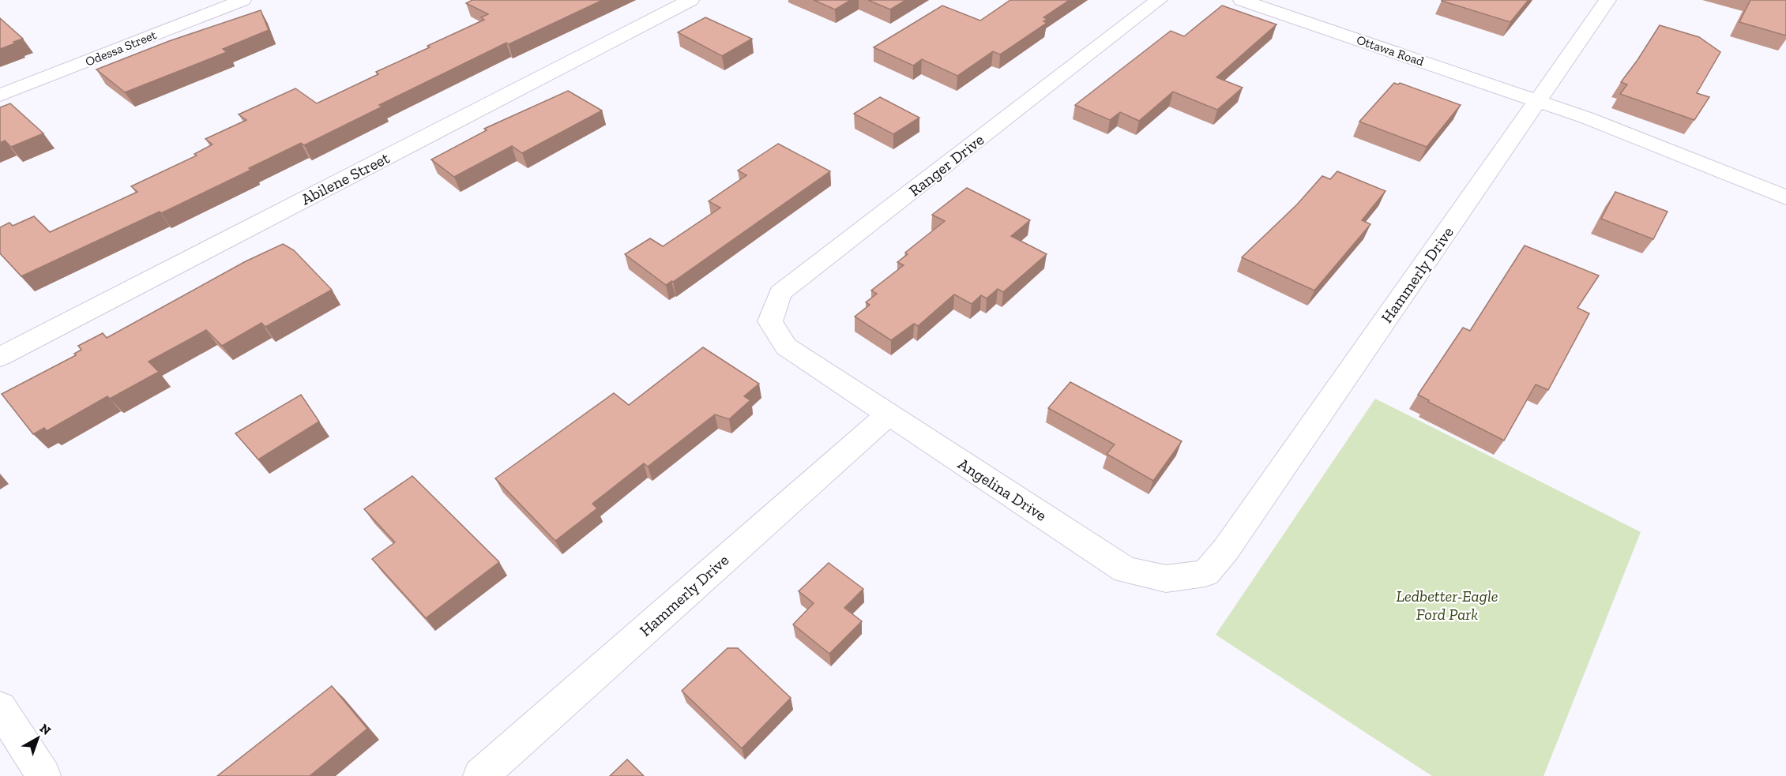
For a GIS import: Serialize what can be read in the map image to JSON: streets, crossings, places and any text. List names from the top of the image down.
{
  "streets": {
    "street": [
      "Odessa Street",
      "Ottawa Road",
      "Ranger Drive",
      "Abilene Street",
      "Hammerly Drive",
      "Angelina Drive"
    ]
  },
  "crossings": [
    ["Ottawa Road", "Hammerly Drive"],
    ["Ranger Drive", "Angelina Drive"],
    ["Hammerly Drive", "Angelina Drive"]
  ],
  "parks": ["Ledbetter-Eagle Ford Park"],
  "north": "top right"
}
